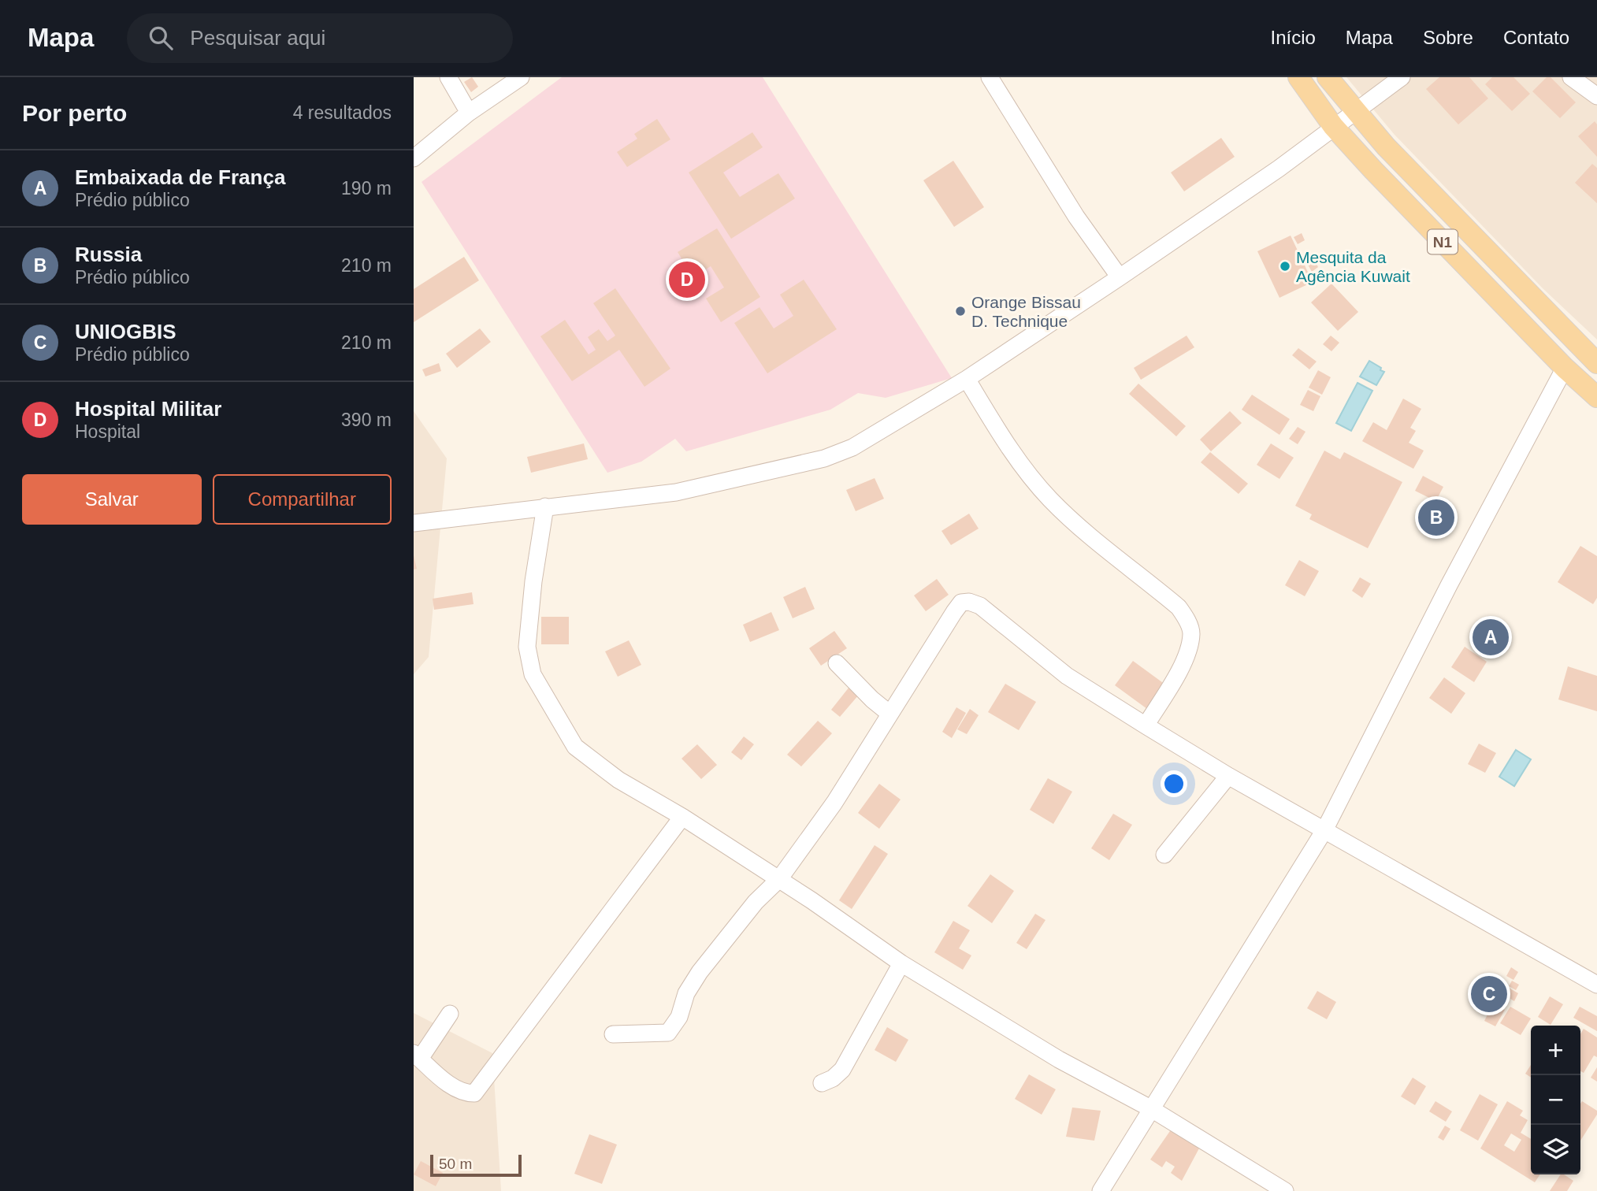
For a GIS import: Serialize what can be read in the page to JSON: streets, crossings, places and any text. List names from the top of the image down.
{
  "streets": {
    "main road": ["N1"]
  },
  "places": ["Mesquita da Agência Kuwait", "Orange Bissau D. Technique"],
  "scale_bar": "50 m",
  "page": {
    "header": "Mapa",
    "search": "Pesquisar aqui",
    "nav": [
      "Início",
      "Mapa",
      "Sobre",
      "Contato"
    ],
    "heading": ["Por perto", "4 resultados"],
    "list": [
      {
        "mark": "A",
        "name": "Embaixada de França",
        "note": "Prédio público",
        "value": "190 m"
      },
      {
        "mark": "B",
        "name": "Russia",
        "note": "Prédio público",
        "value": "210 m"
      },
      {
        "mark": "C",
        "name": "UNIOGBIS",
        "note": "Prédio público",
        "value": "210 m"
      },
      {
        "mark": "D",
        "name": "Hospital Militar",
        "note": "Hospital",
        "value": "390 m"
      }
    ],
    "pins": [
      "D",
      "B",
      "A",
      "C"
    ],
    "buttons": ["Salvar", "Compartilhar"],
    "map_buttons": ["+", "−"],
    "scale": "50 m"
  }
}
